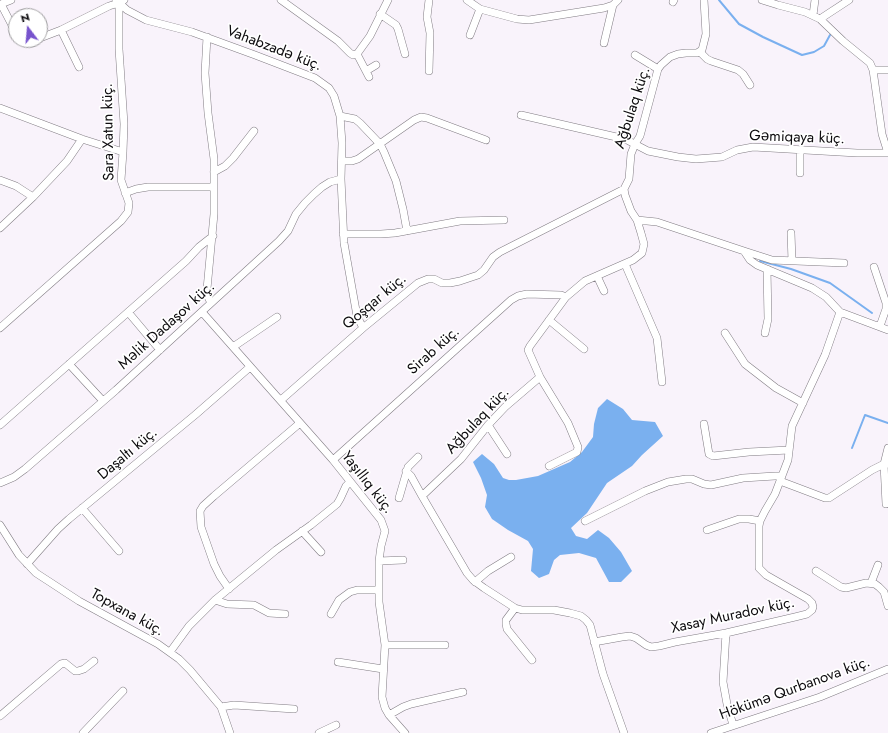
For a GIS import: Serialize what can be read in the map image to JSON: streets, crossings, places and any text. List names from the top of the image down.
{
  "streets": {
    "street": [
      "Vahabzadə küç.",
      "Ağbulaq küç.",
      "Sara Xatun küç.",
      "Gəmiqaya küç.",
      "Qoşqar küç.",
      "Məlik Dadaşov küç.",
      "Sirab küç.",
      "Daşaltı küç.",
      "Yaşıllıq küç.",
      "Topxana küç.",
      "Xasay Muradov küç.",
      "Hökümə Qurbanova küç."
    ]
  },
  "crossings": [
    ["Vahabzadə küç.", "Sara Xatun küç."],
    ["Vahabzadə küç.", "Qoşqar küç."],
    ["Vahabzadə küç.", "Məlik Dadaşov küç."],
    ["Ağbulaq küç.", "Gəmiqaya küç."],
    ["Ağbulaq küç.", "Qoşqar küç."],
    ["Qoşqar küç.", "Yaşıllıq küç."],
    ["Məlik Dadaşov küç.", "Yaşıllıq küç."],
    ["Sirab küç.", "Yaşıllıq küç."],
    ["Daşaltı küç.", "Yaşıllıq küç."],
    ["Daşaltı küç.", "Topxana küç."]
  ],
  "north": "top"
}
